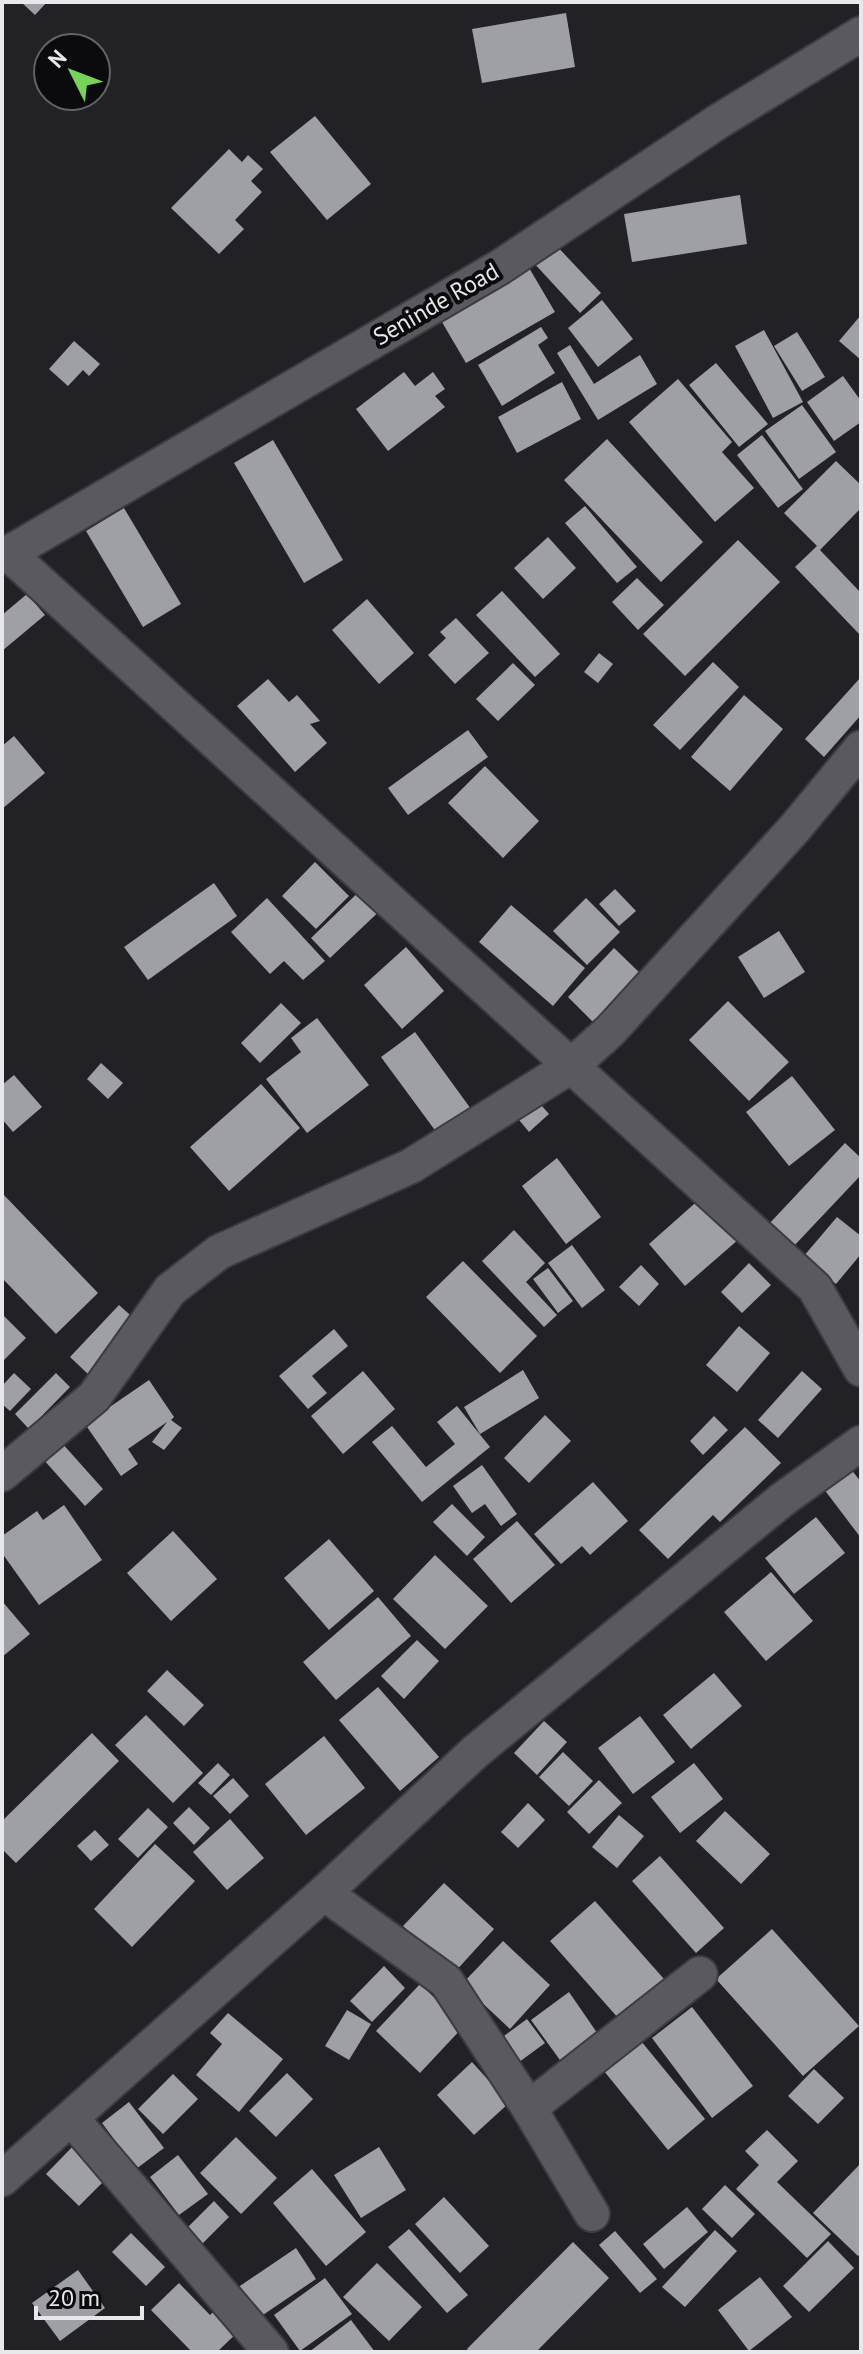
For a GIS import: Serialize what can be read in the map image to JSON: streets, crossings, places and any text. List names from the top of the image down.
{
  "streets": {
    "street": ["Seninde Road"]
  },
  "scale_bar": "20 m",
  "north": "top left"
}
